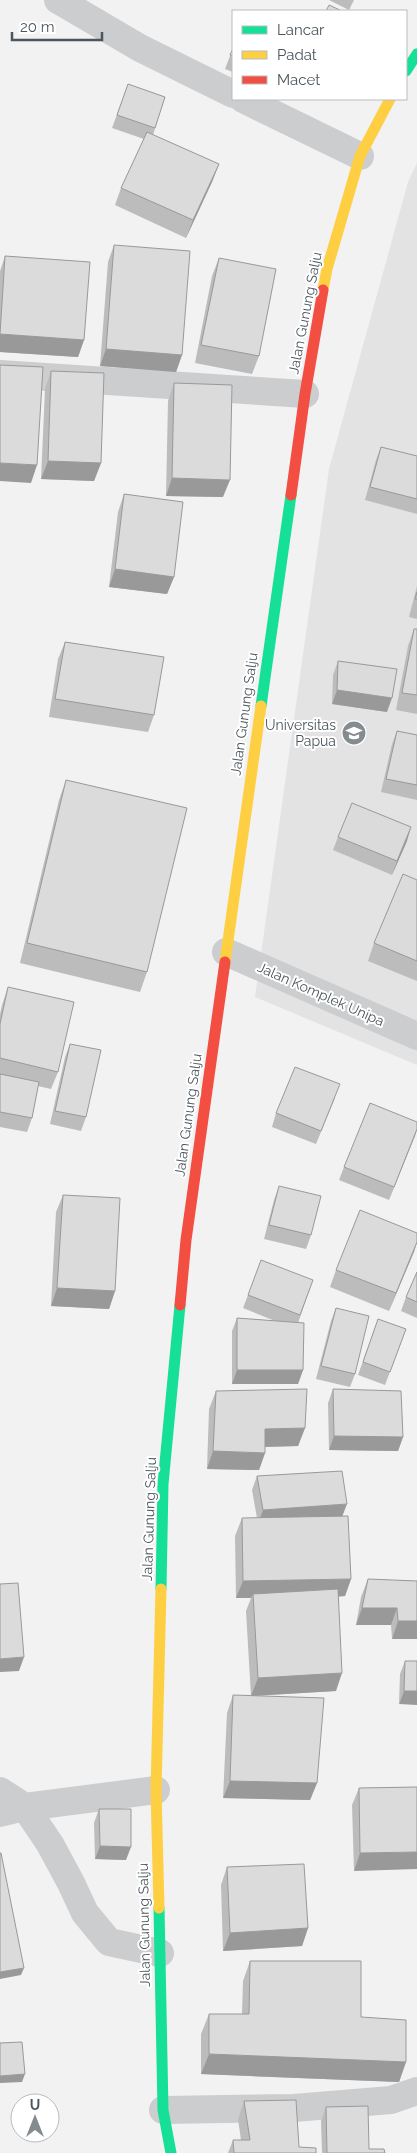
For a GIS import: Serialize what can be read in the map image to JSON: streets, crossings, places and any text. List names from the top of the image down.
{
  "streets": {
    "main road": ["Jalan Gunung Salju"],
    "street": ["Jalan Komplek Unipa"]
  },
  "crossings": [
    ["Jalan Gunung Salju", "Jalan Komplek Unipa"]
  ],
  "places": {
    "school or university": ["Universitas Papua"]
  },
  "legend": ["Lancar", "Padat", "Macet"],
  "scale_bar": "20 m",
  "north": "top"
}
